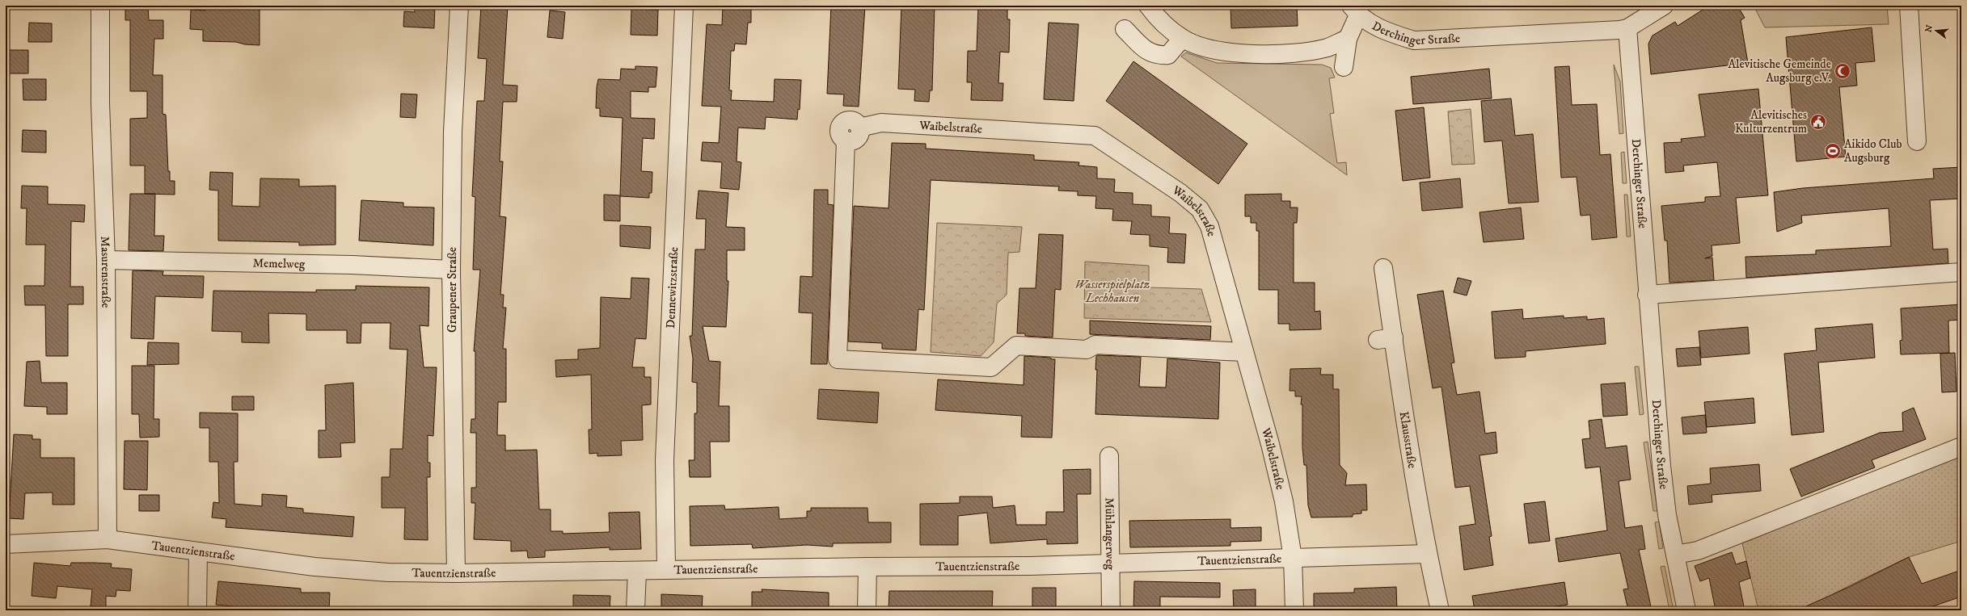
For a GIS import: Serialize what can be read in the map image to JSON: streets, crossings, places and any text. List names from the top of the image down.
{
  "streets": {
    "street": [
      "Derchinger Straße",
      "Waibelstraße",
      "Memelweg",
      "Masurenstraße",
      "Dennewitzstraße",
      "Graupener Straße",
      "Klausstraße",
      "Mühlangerweg",
      "Tauentzienstraße"
    ]
  },
  "crossings": [
    ["Waibelstraße", "Tauentzienstraße"],
    ["Memelweg", "Masurenstraße"],
    ["Memelweg", "Graupener Straße"],
    ["Masurenstraße", "Tauentzienstraße"],
    ["Dennewitzstraße", "Tauentzienstraße"],
    ["Graupener Straße", "Tauentzienstraße"],
    ["Klausstraße", "Tauentzienstraße"],
    ["Mühlangerweg", "Tauentzienstraße"]
  ],
  "parks": ["Wasserspielplatz Lechhausen"],
  "places": {
    "mosque": ["Alevitische Gemeinde Augsburg e.V."],
    "public building": ["Alevitisches Kulturzentrum"],
    "sports": ["Aikido Club Augsburg"]
  },
  "north": "left"
}
